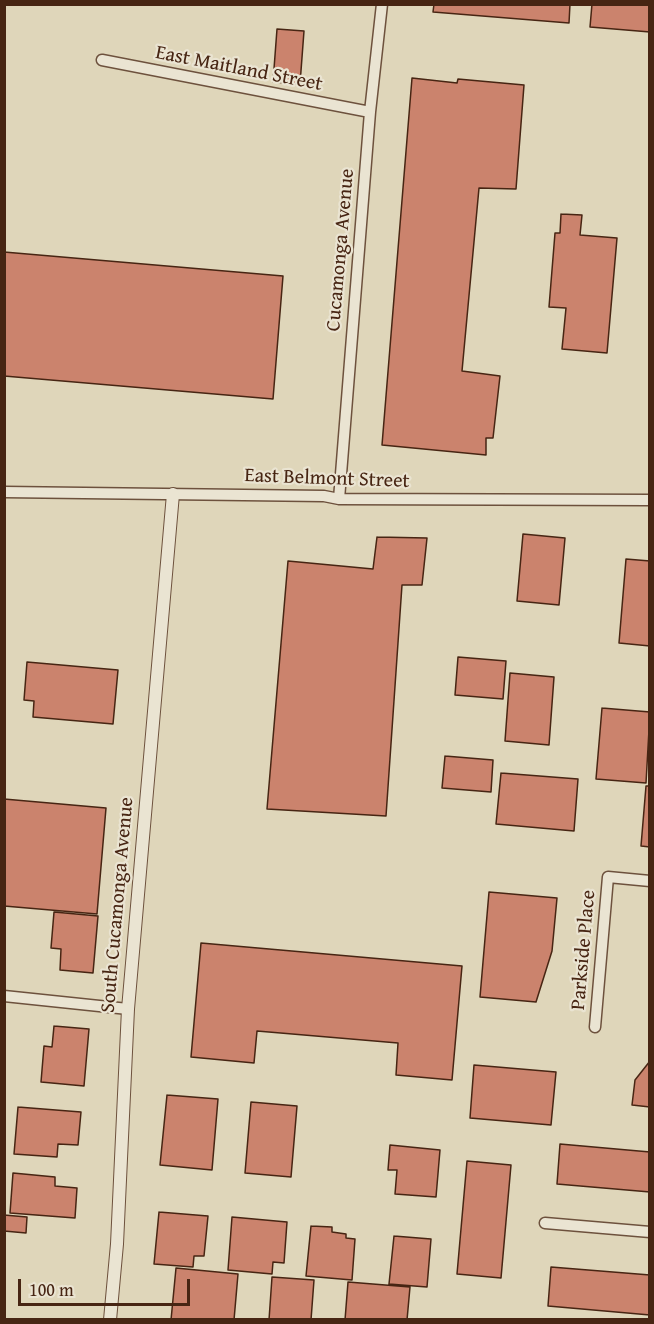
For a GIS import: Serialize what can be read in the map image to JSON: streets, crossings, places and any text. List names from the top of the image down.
{
  "streets": {
    "street": [
      "East Maitland Street",
      "Cucamonga Avenue",
      "East Belmont Street",
      "South Cucamonga Avenue",
      "Parkside Place"
    ]
  },
  "crossings": [
    ["East Maitland Street", "Cucamonga Avenue"],
    ["Cucamonga Avenue", "East Belmont Street"],
    ["East Belmont Street", "South Cucamonga Avenue"]
  ],
  "scale_bar": "100 m"
}
